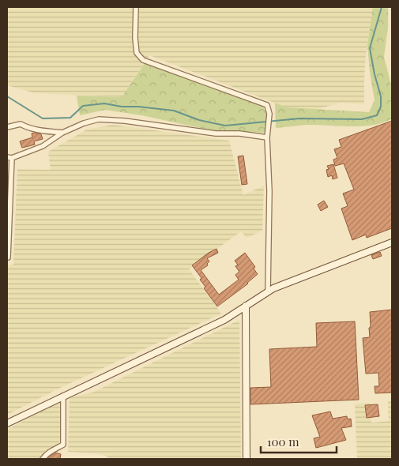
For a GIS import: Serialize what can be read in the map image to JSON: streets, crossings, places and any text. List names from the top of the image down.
{
  "scale_bar": "100 m"
}
